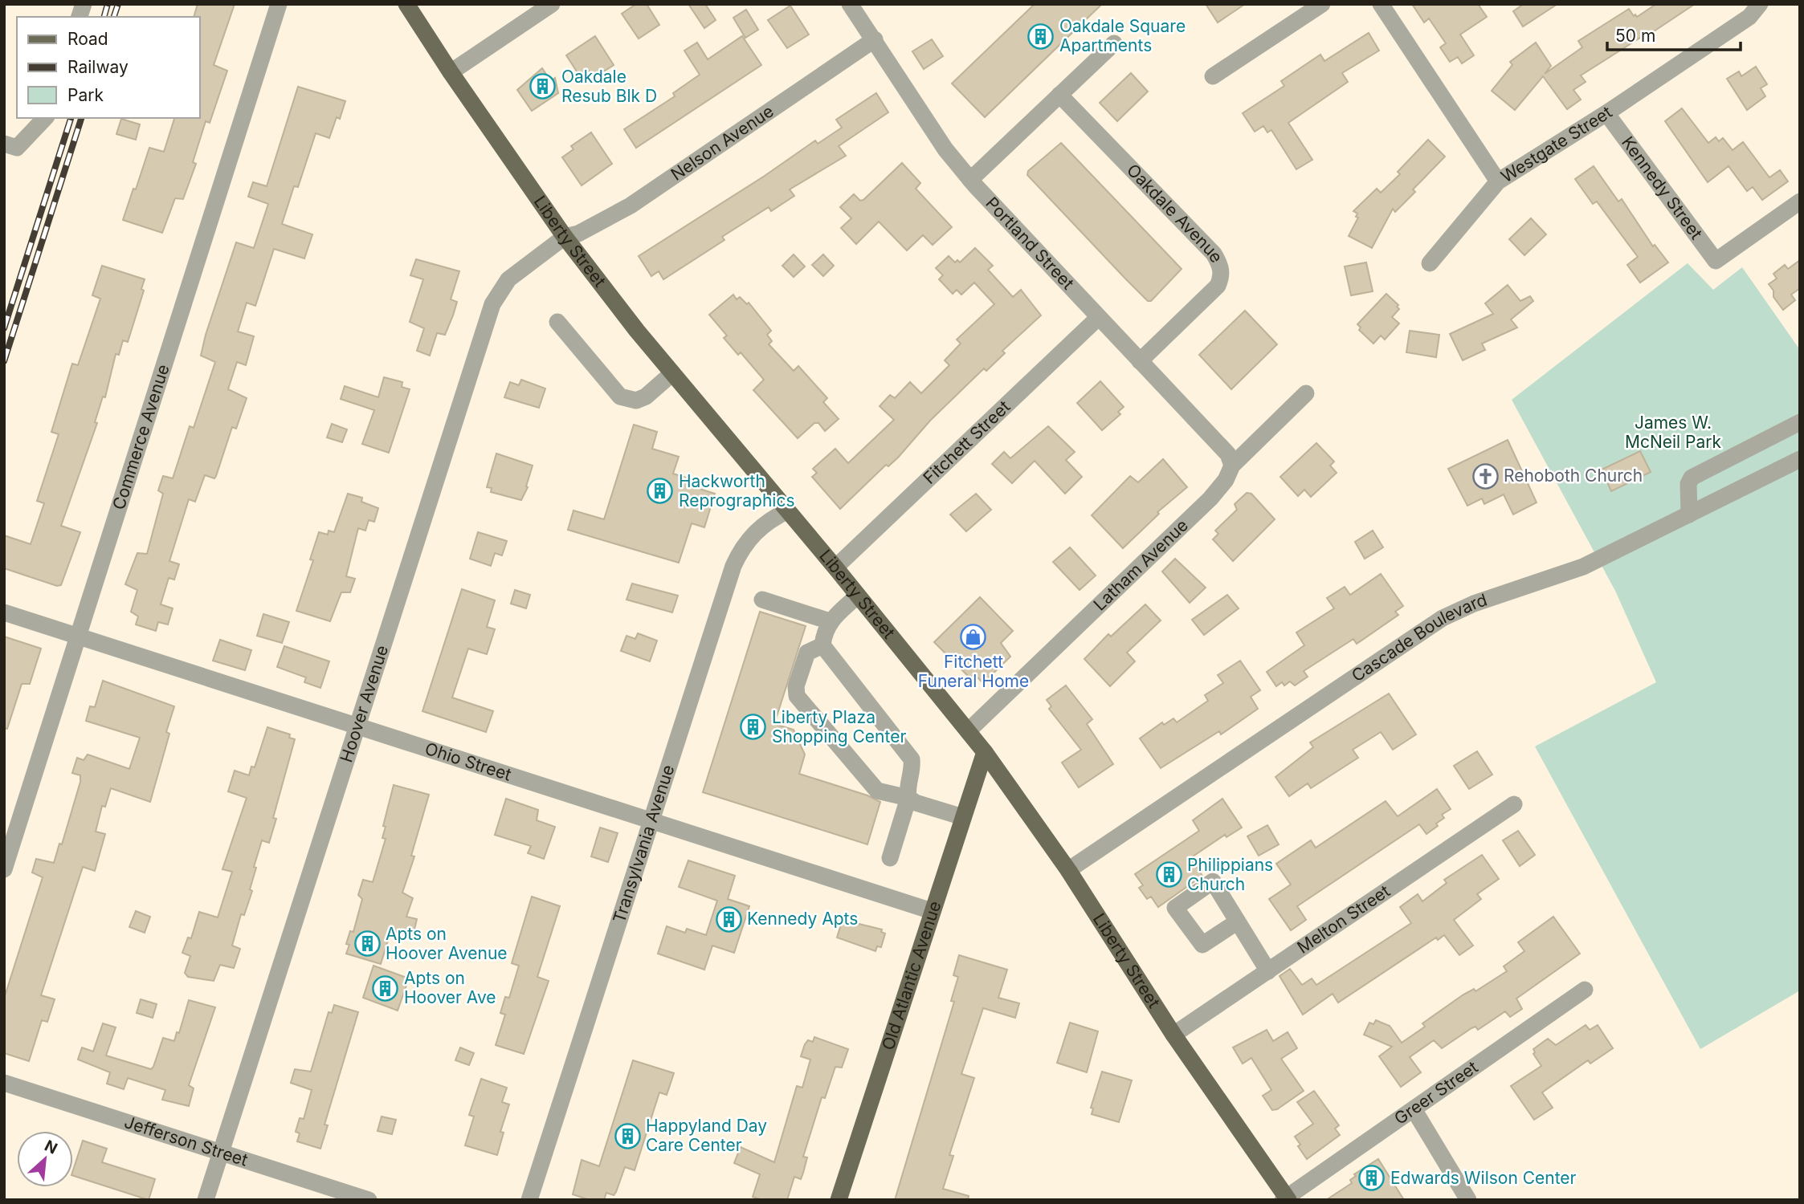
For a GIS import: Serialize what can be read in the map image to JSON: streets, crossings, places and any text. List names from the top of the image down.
{
  "streets": {
    "main road": ["Liberty Street", "Old Atlantic Avenue"],
    "street": [
      "Westgate Street",
      "Nelson Avenue",
      "Kennedy Street",
      "Oakdale Avenue",
      "Portland Street",
      "Commerce Avenue",
      "Fitchett Street",
      "Latham Avenue",
      "Cascade Boulevard",
      "Hoover Avenue",
      "Ohio Street",
      "Transylvania Avenue",
      "Melton Street",
      "Greer Street",
      "Jefferson Street"
    ]
  },
  "crossings": [
    ["Westgate Street", "Kennedy Street"],
    ["Nelson Avenue", "Liberty Street"],
    ["Nelson Avenue", "Portland Street"],
    ["Nelson Avenue", "Hoover Avenue"],
    ["Oakdale Avenue", "Portland Street"],
    ["Liberty Street", "Fitchett Street"],
    ["Liberty Street", "Latham Avenue"],
    ["Liberty Street", "Cascade Boulevard"],
    ["Liberty Street", "Hoover Avenue"],
    ["Liberty Street", "Transylvania Avenue"],
    ["Liberty Street", "Melton Street"],
    ["Liberty Street", "Old Atlantic Avenue"],
    ["Liberty Street", "Greer Street"],
    ["Portland Street", "Fitchett Street"],
    ["Portland Street", "Latham Avenue"],
    ["Commerce Avenue", "Ohio Street"],
    ["Hoover Avenue", "Ohio Street"],
    ["Hoover Avenue", "Jefferson Street"],
    ["Ohio Street", "Transylvania Avenue"],
    ["Ohio Street", "Old Atlantic Avenue"]
  ],
  "parks": ["James W. McNeil Park"],
  "places": {
    "building": [
      "Oakdale Square Apartments",
      "Oakdale Resub Blk D",
      "Hackworth Reprographics",
      "Liberty Plaza Shopping Center",
      "Philippians Church",
      "Kennedy Apts",
      "Apts on Hoover Avenue",
      "Apts on Hoover Ave",
      "Happyland Day Care Center",
      "Edwards Wilson Center"
    ],
    "church": ["Rehoboth Church"],
    "shop": ["Fitchett Funeral Home"]
  },
  "legend": ["Road", "Railway", "Park"],
  "scale_bar": "50 m",
  "north": "top right"
}
